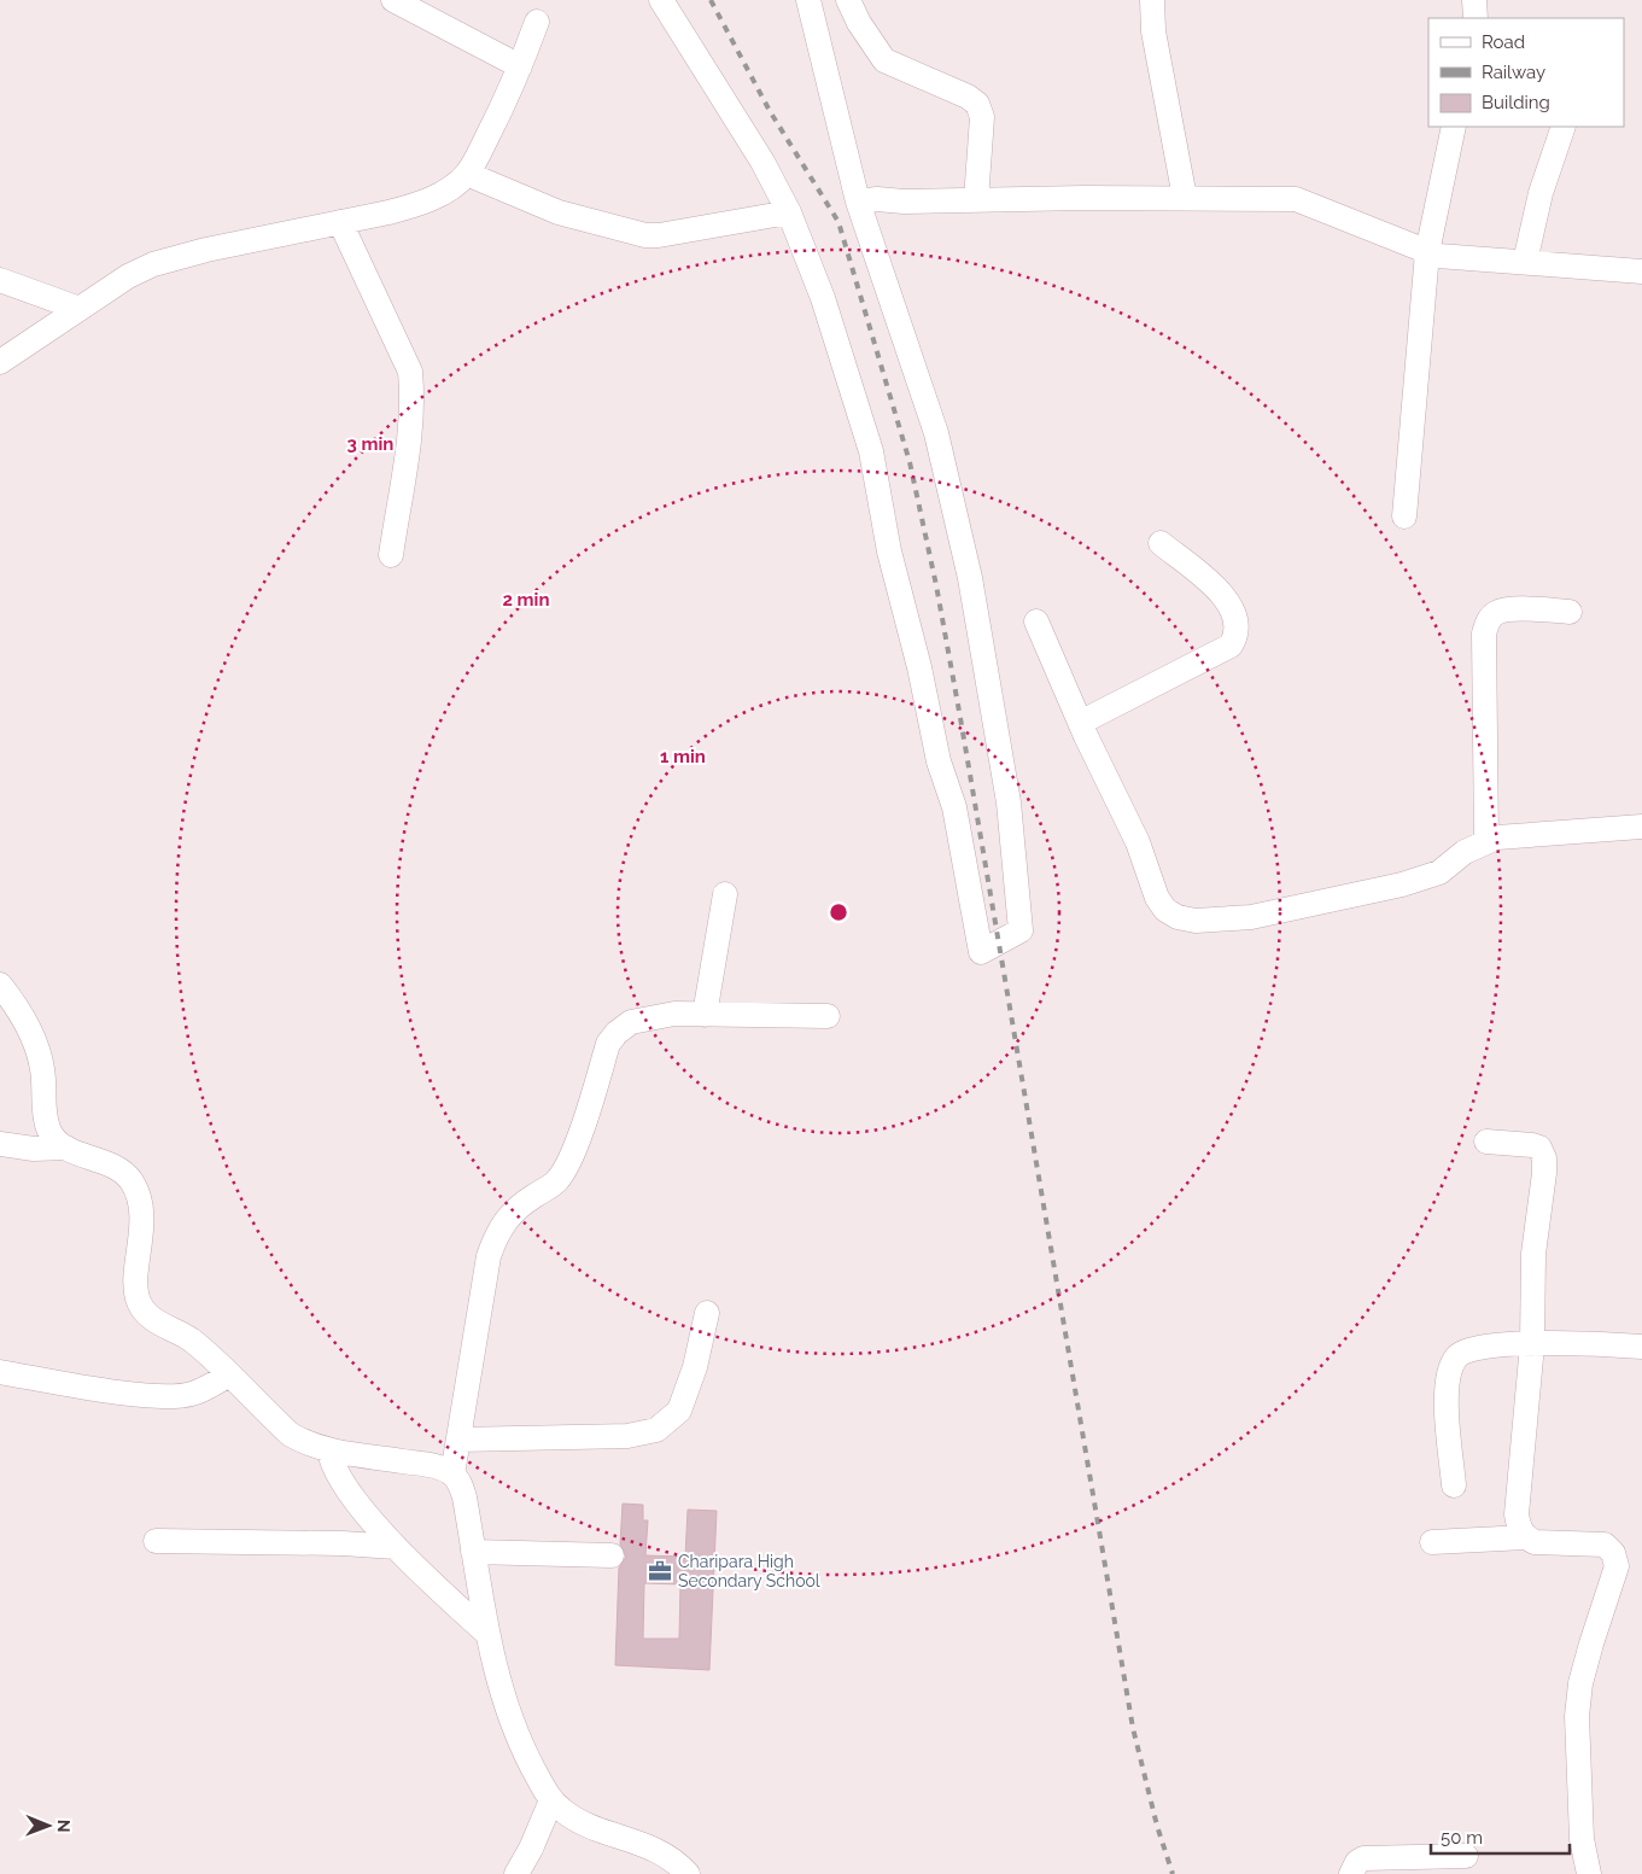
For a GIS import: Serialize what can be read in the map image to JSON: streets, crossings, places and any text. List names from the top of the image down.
{
  "places": {
    "office": ["Charipara High Secondary School"]
  },
  "legend": ["Road", "Railway", "Building"],
  "scale_bar": "50 m",
  "north": "right",
  "rings": ["3 min", "2 min", "1 min"]
}
